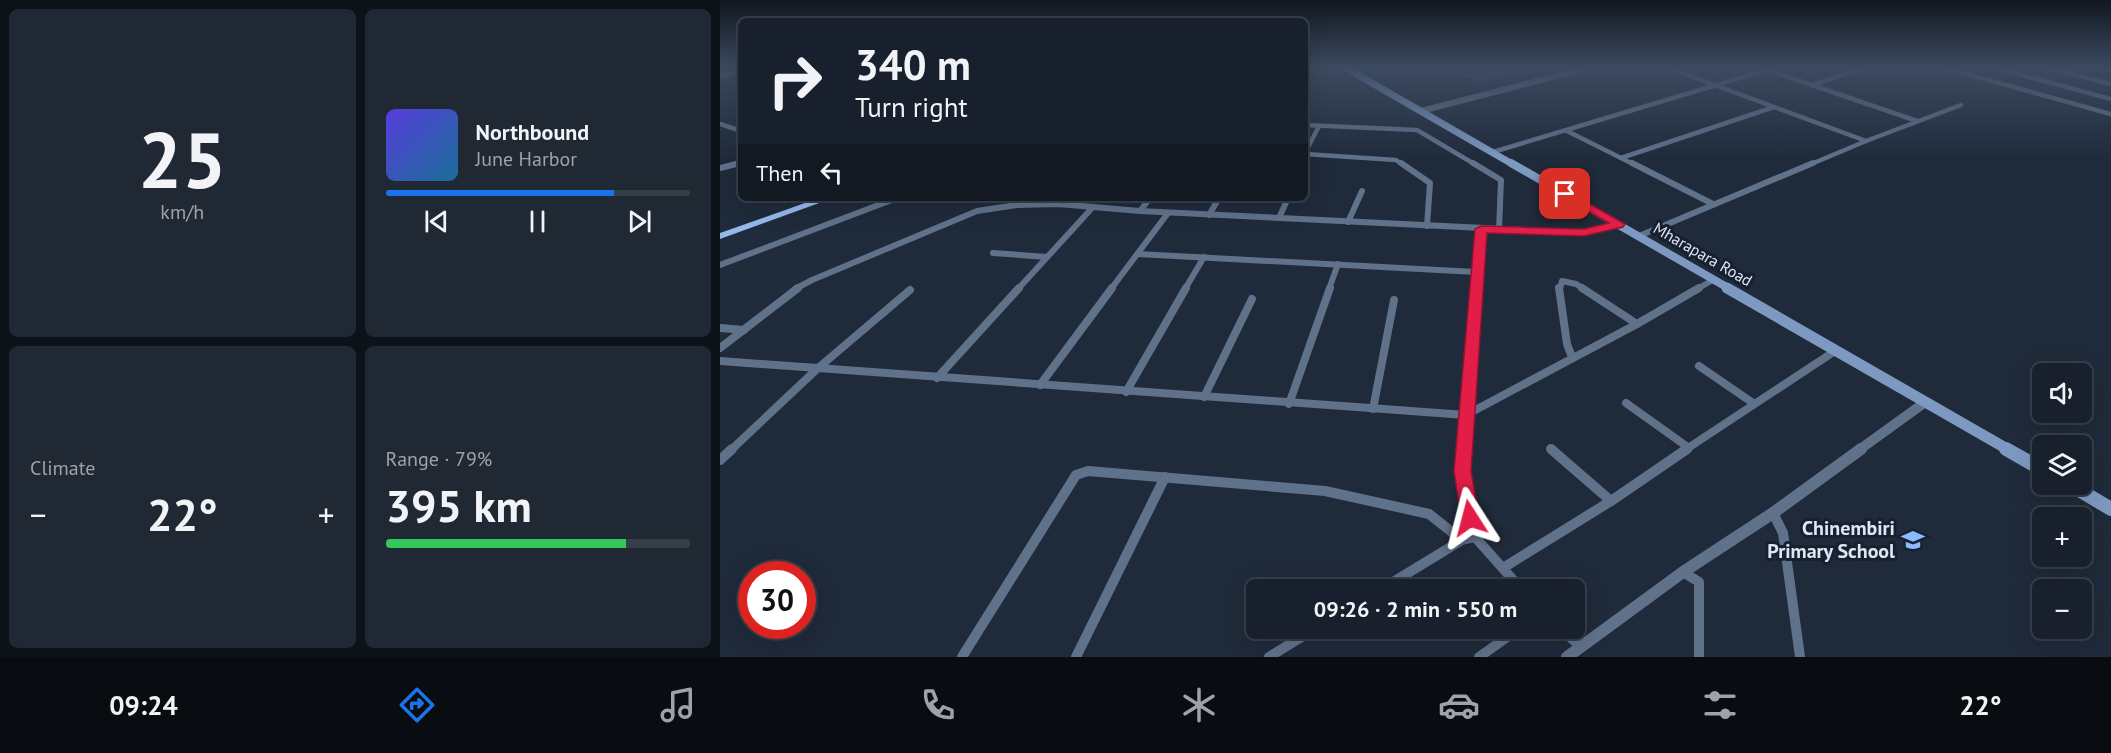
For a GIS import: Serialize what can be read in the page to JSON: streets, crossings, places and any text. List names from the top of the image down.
{
  "streets": {
    "main road": ["Mharapara Road"]
  },
  "places": {
    "school or university": ["Chinembiri Primary School"]
  },
  "page": {
    "tile": [
      ["25", "km/h"],
      "Climate",
      ["Range · 79%", "395 km"]
    ],
    "turn": ["340 m", "Turn right"],
    "song": ["Northbound", "June Harbor"],
    "then": "Then",
    "map_buttons": ["+", "−"],
    "heat": ["−", "22°", "+"],
    "limit": "30",
    "trip": "09:26 · 2 min · 550 m",
    "tabs": ["09:24", "22°"]
  }
}
